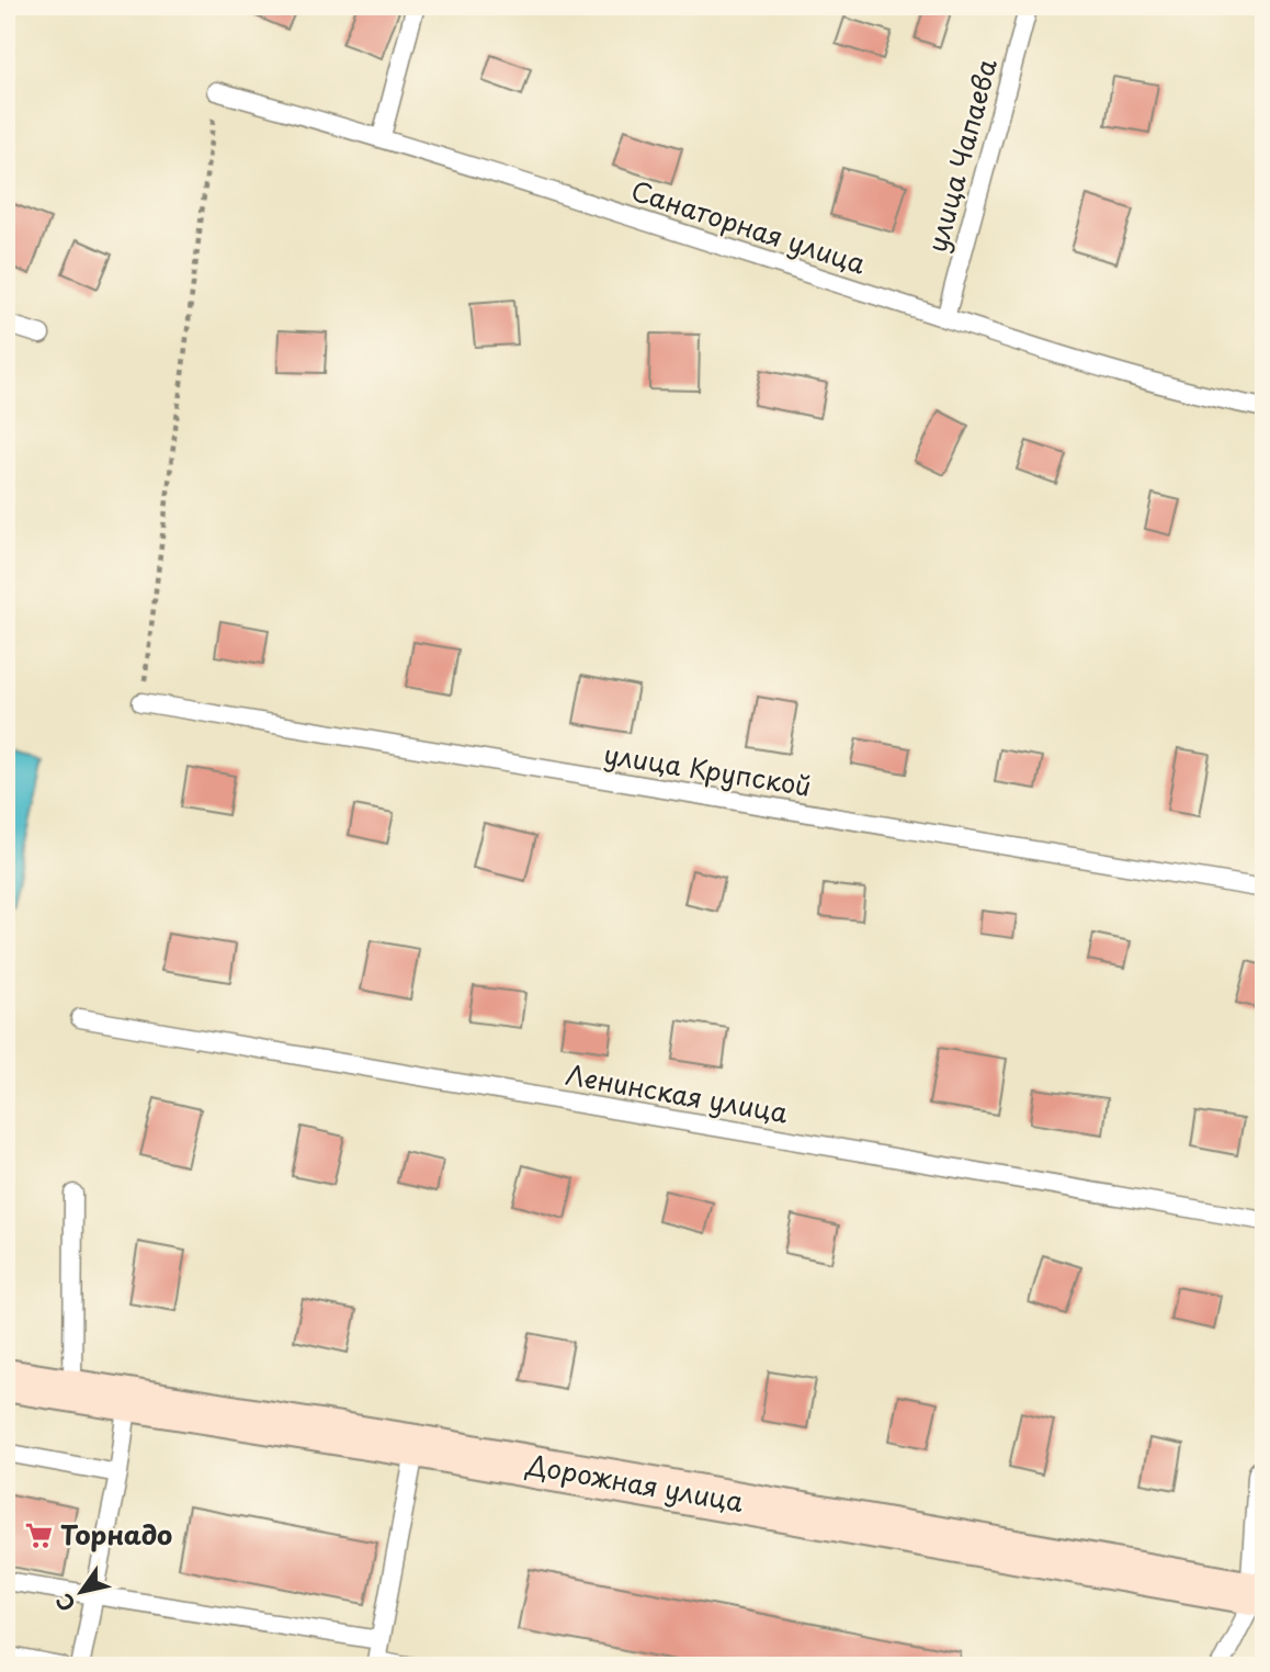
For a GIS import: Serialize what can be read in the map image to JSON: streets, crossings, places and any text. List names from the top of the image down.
{
  "streets": {
    "street": ["Дорожная улица"],
    "lane": [
      "улица Чапаева",
      "Санаторная улица",
      "улица Крупской",
      "Ленинская улица"
    ]
  },
  "crossings": [
    ["улица Чапаева", "Санаторная улица"]
  ],
  "places": {
    "supermarket": ["Торнадо"]
  },
  "north": "bottom left"
}
